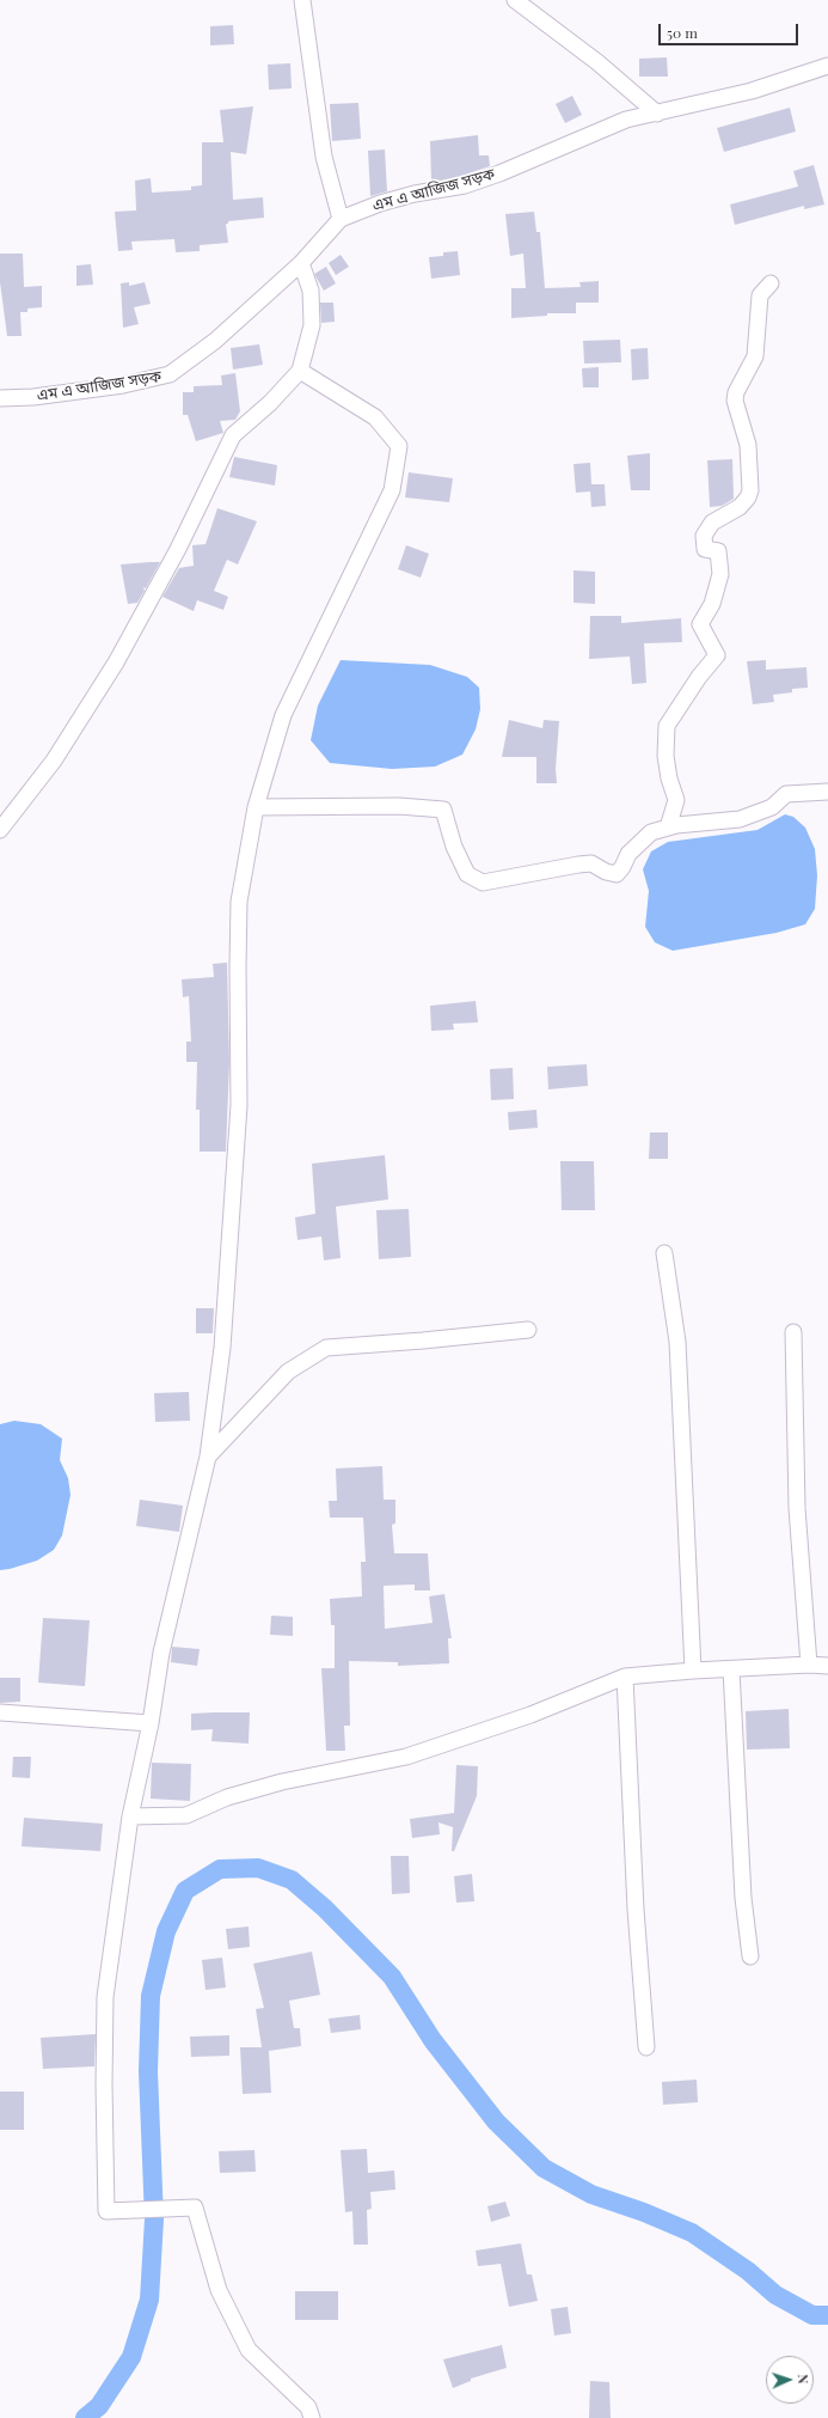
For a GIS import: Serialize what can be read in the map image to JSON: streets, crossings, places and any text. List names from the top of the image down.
{
  "streets": {
    "street": ["এম এ আজিজ সড়ক"]
  },
  "scale_bar": "50 m",
  "north": "right"
}
